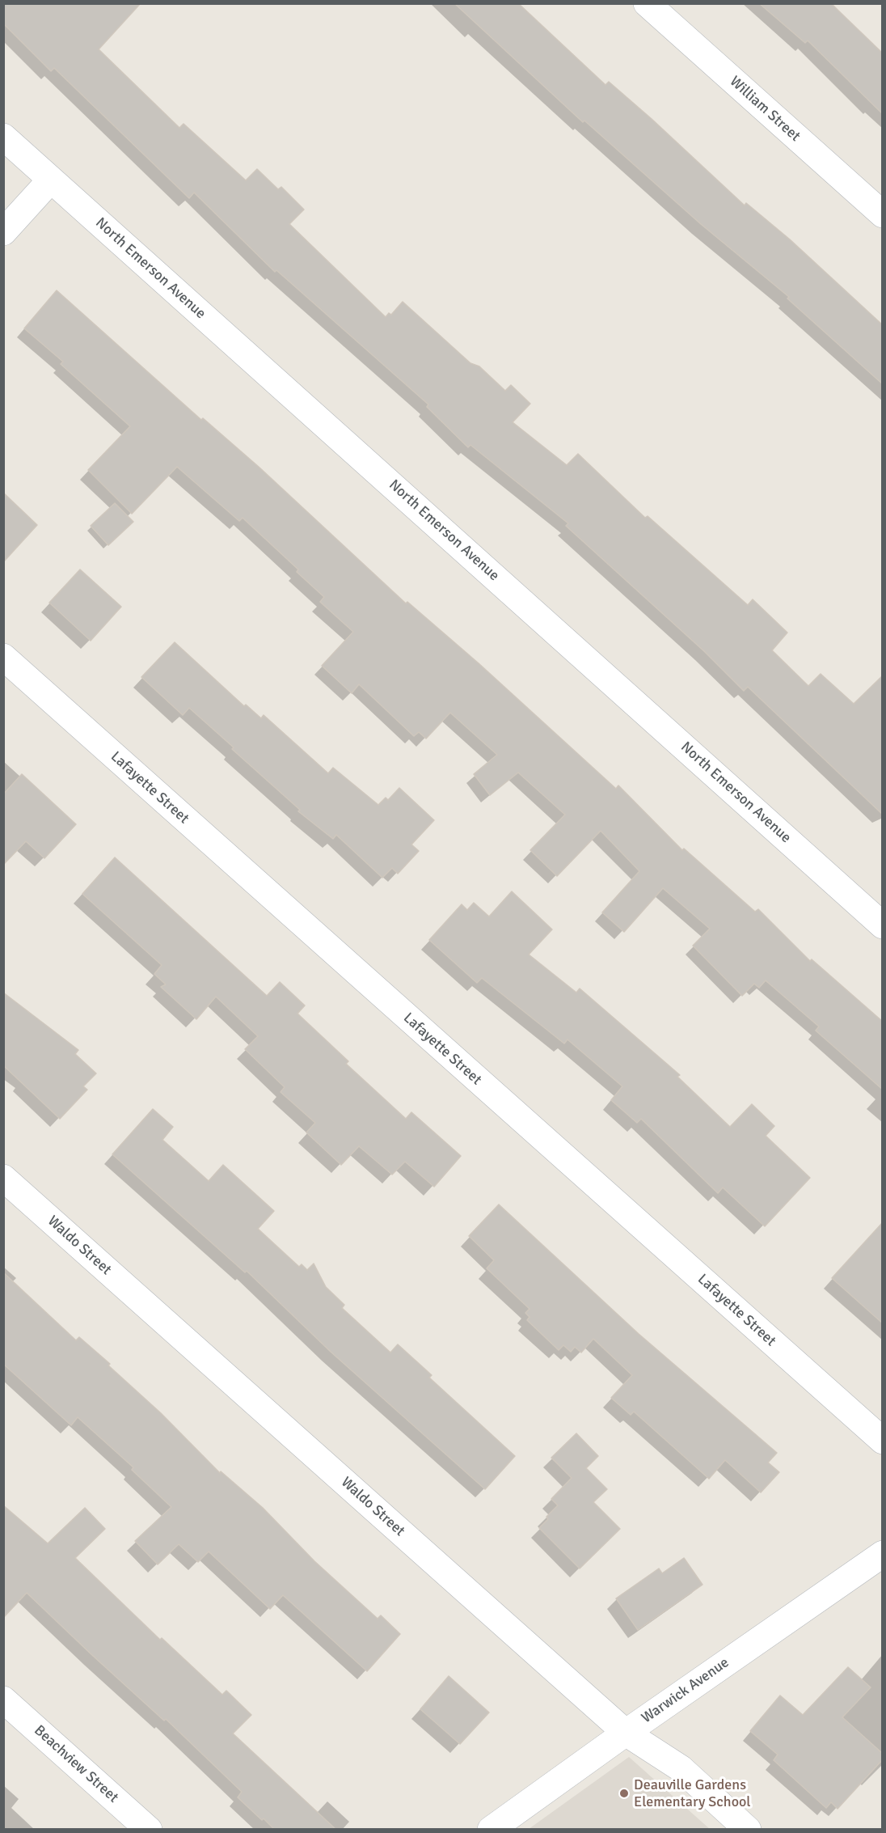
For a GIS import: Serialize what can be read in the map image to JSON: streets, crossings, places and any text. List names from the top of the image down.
{
  "streets": {
    "street": [
      "William Street",
      "North Emerson Avenue",
      "Lafayette Street",
      "Waldo Street",
      "Warwick Avenue",
      "Beachview Street"
    ]
  },
  "crossings": [
    ["Waldo Street", "Warwick Avenue"]
  ],
  "places": ["Deauville Gardens Elementary School"]
}
